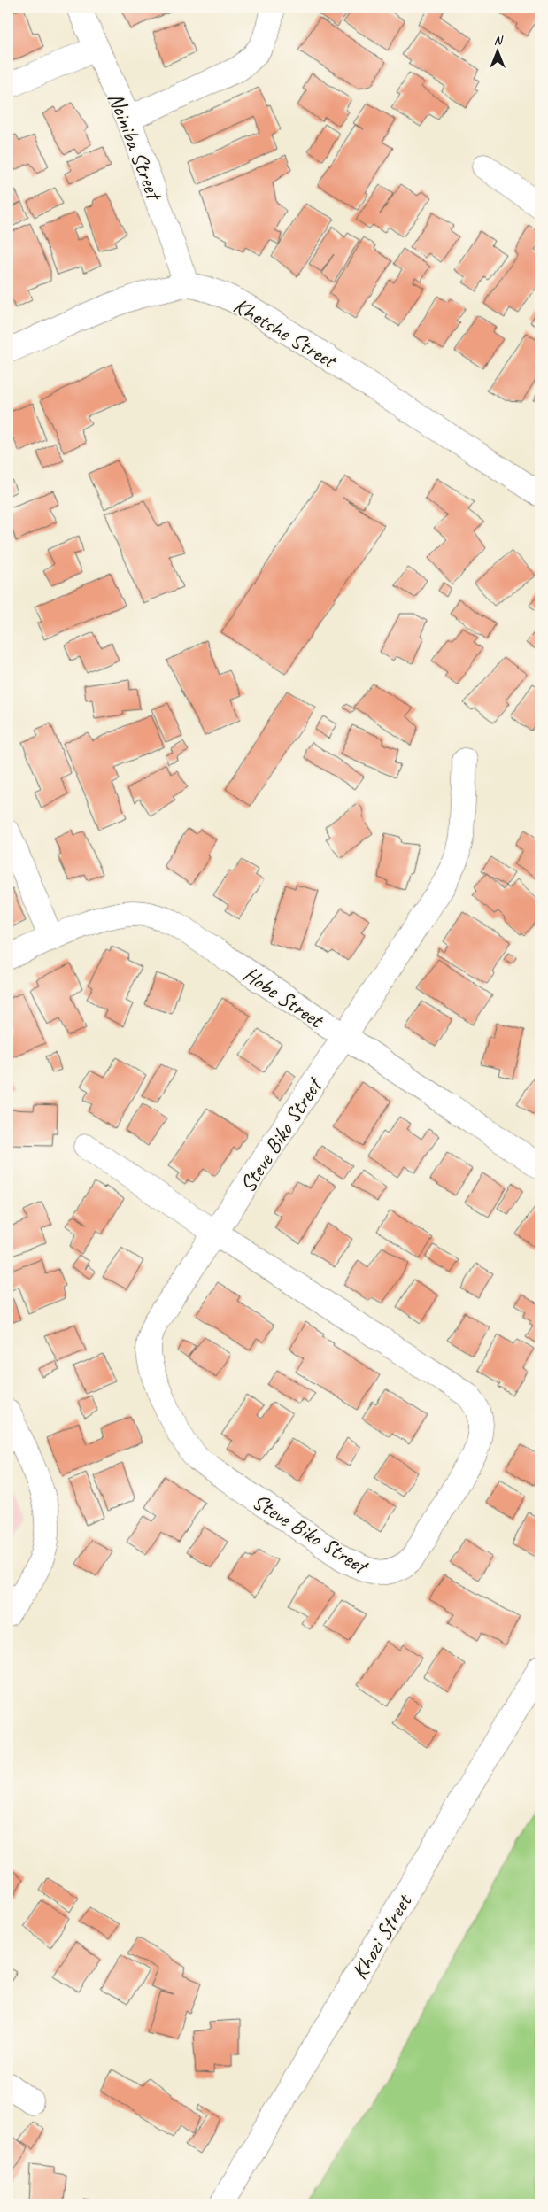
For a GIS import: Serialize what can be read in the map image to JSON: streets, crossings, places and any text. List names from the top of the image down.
{
  "streets": {
    "street": [
      "Nciniba Street",
      "Khetshe Street",
      "Hobe Street",
      "Steve Biko Street",
      "Khozi Street"
    ]
  },
  "crossings": [
    ["Nciniba Street", "Khetshe Street"],
    ["Hobe Street", "Steve Biko Street"]
  ],
  "north": "top"
}
